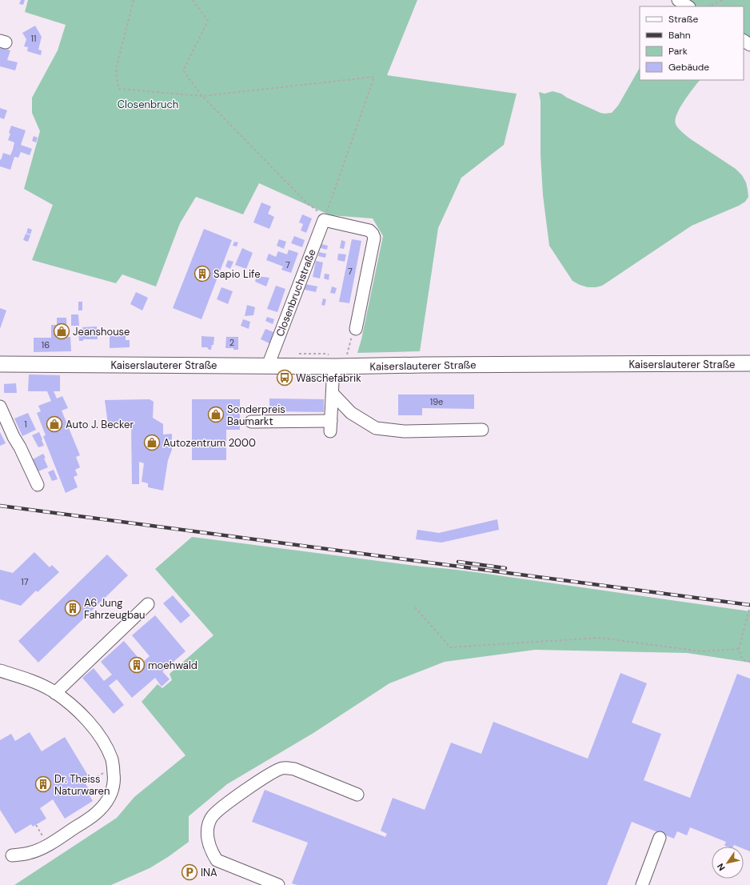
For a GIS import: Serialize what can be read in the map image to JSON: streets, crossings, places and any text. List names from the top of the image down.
{
  "streets": {
    "main road": ["Kaiserslauterer Straße"],
    "street": ["Closenbruchstraße"]
  },
  "crossings": [
    ["Closenbruchstraße", "Kaiserslauterer Straße"]
  ],
  "parks": ["Closenbruch"],
  "places": {
    "building": [
      "Sapio Life",
      "A6 Jung Fahrzeugbau",
      "moehwald",
      "Dr. Theiss Naturwaren"
    ],
    "shop": [
      "Jeanshouse",
      "Sonderpreis Baumarkt",
      "Auto J. Becker",
      "Autozentrum 2000"
    ],
    "bus stop": ["Wäschefabrik"],
    "parking": ["INA"]
  },
  "house_numbers": [
    "11",
    "7",
    "7",
    "2",
    "16",
    "19e",
    "1",
    "17"
  ],
  "legend": [
    "Straße",
    "Bahn",
    "Park",
    "Gebäude"
  ],
  "north": "bottom left"
}
